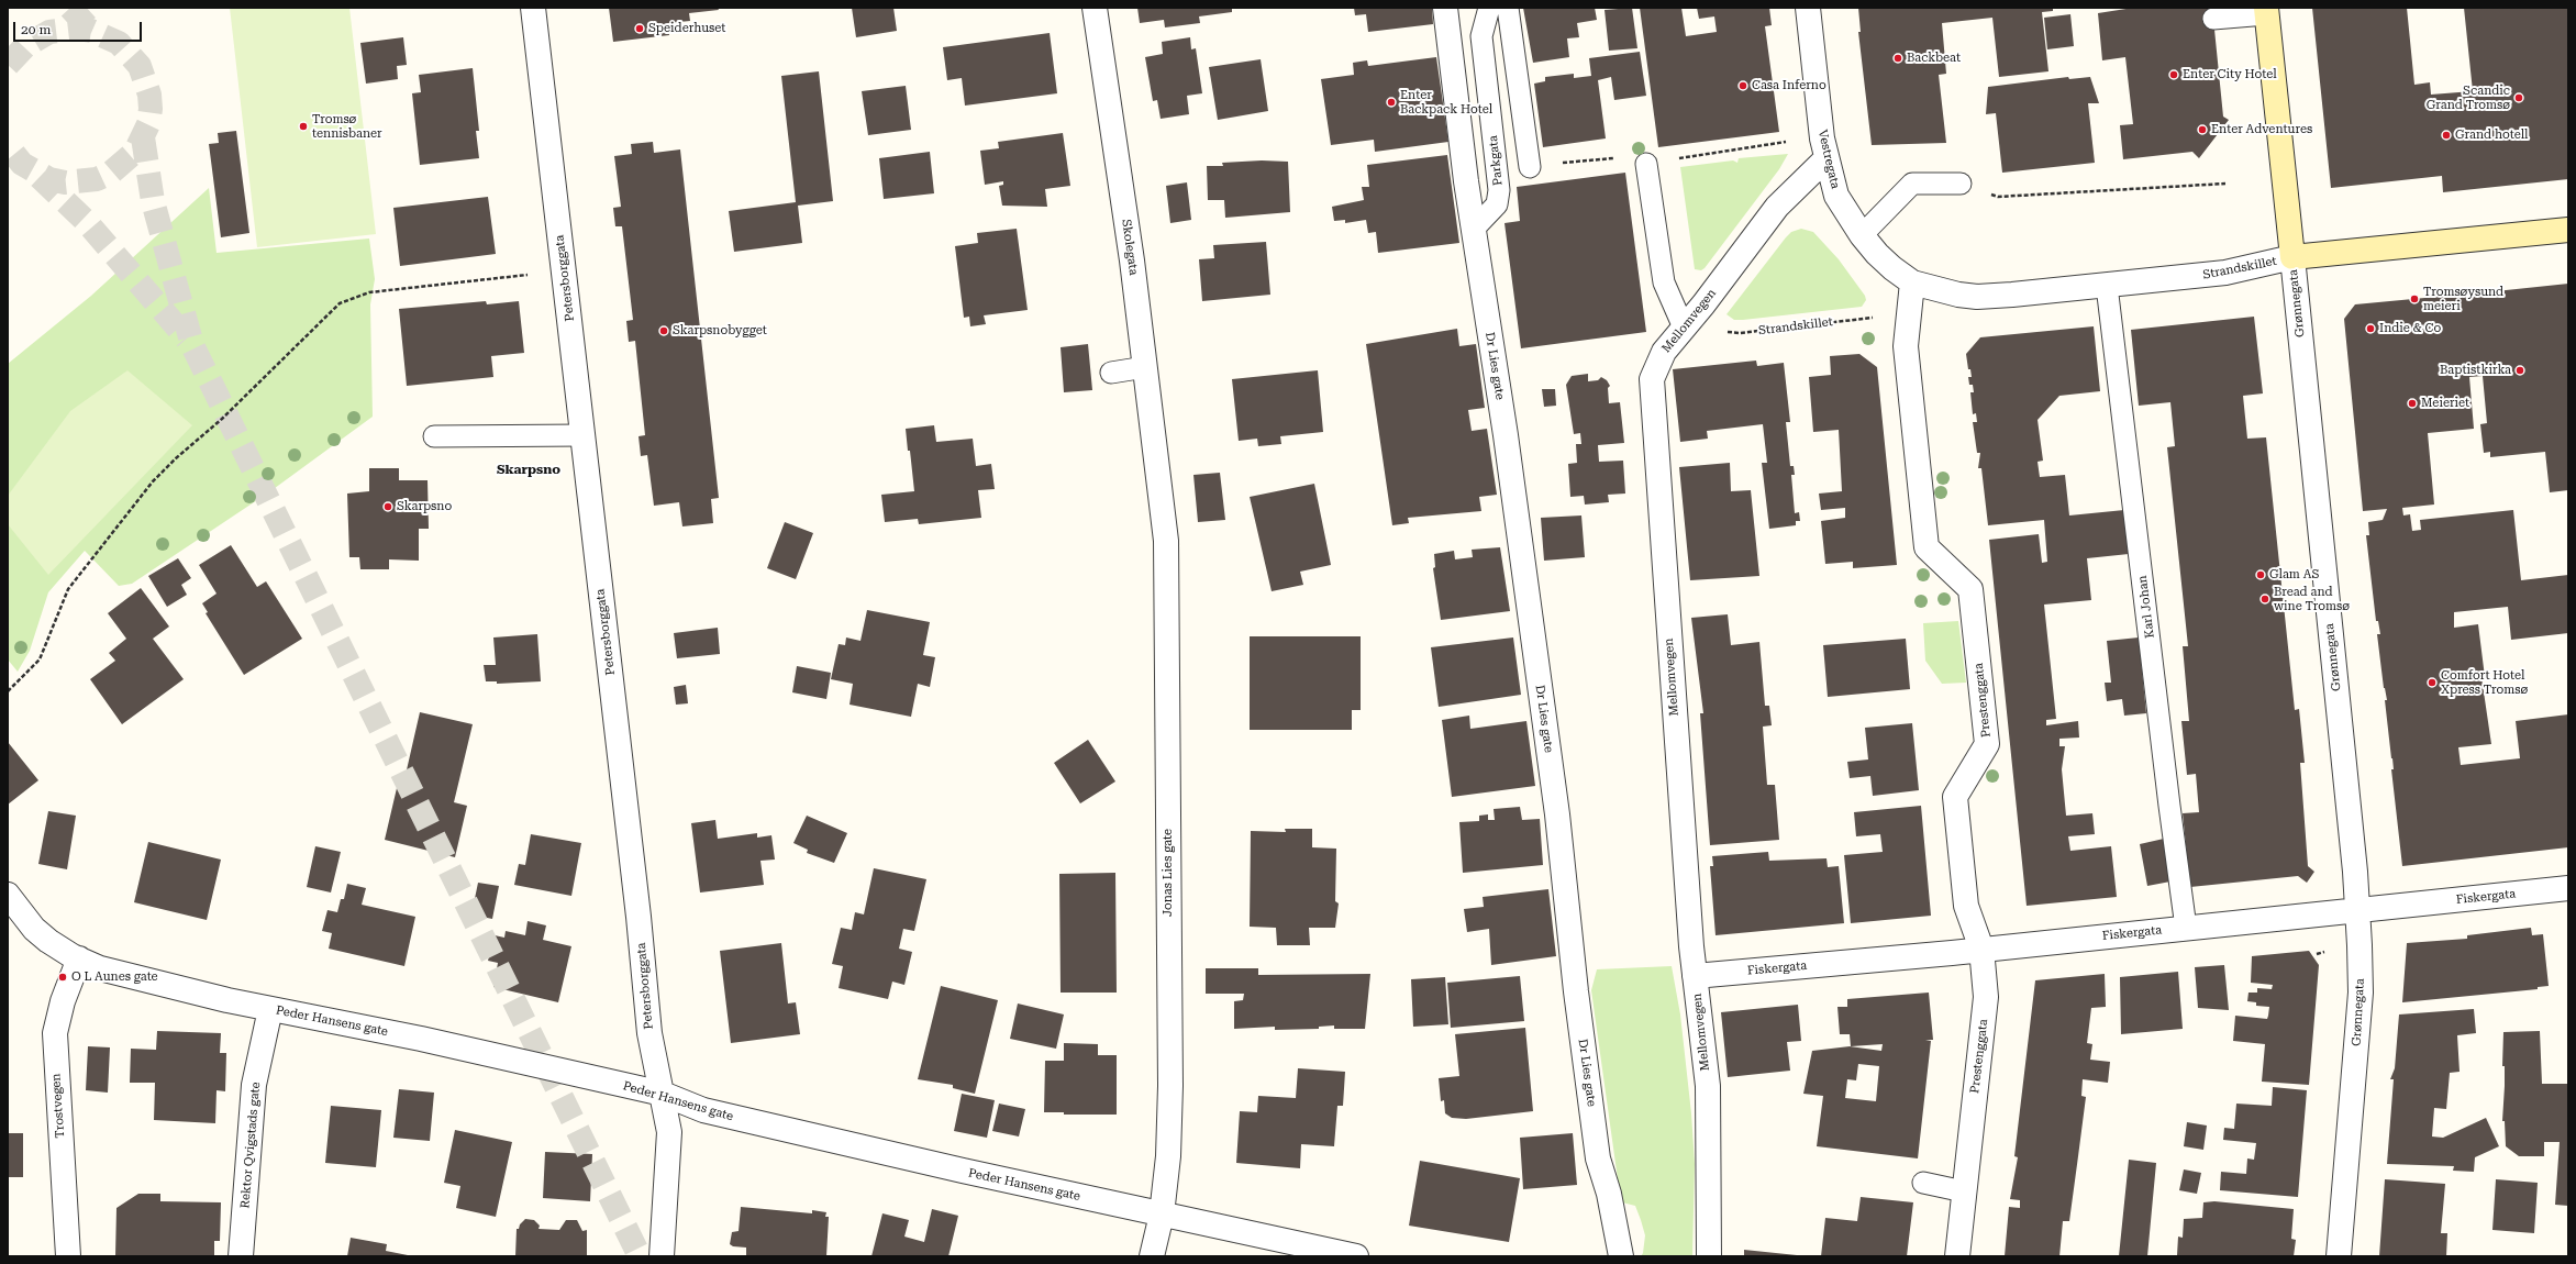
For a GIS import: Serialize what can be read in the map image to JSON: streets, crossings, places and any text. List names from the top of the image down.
{
  "streets": {
    "street": [
      "Vestregata",
      "Skolegata",
      "Strandskillet",
      "Petersborggata",
      "Grønnegata",
      "Mellomvegen",
      "Dr Lies gate",
      "Prestenggata",
      "Jonas Lies gate",
      "Fiskergata",
      "Peder Hansens gate",
      "Trostvegen",
      "Rektor Qvigstads gate"
    ],
    "lane": ["Parkgata", "Karl Johan"]
  },
  "crossings": [
    ["Vestregata", "Strandskillet"],
    ["Vestregata", "Mellomvegen"],
    ["Vestregata", "Prestenggata"],
    ["Parkgata", "Dr Lies gate"],
    ["Skolegata", "Jonas Lies gate"],
    ["Strandskillet", "Grønnegata"],
    ["Strandskillet", "Mellomvegen"],
    ["Strandskillet", "Karl Johan"],
    ["Strandskillet", "Prestenggata"],
    ["Petersborggata", "Peder Hansens gate"],
    ["Grønnegata", "Fiskergata"],
    ["Mellomvegen", "Fiskergata"],
    ["Karl Johan", "Fiskergata"],
    ["Prestenggata", "Fiskergata"],
    ["Jonas Lies gate", "Peder Hansens gate"],
    ["Peder Hansens gate", "Trostvegen"],
    ["Peder Hansens gate", "Rektor Qvigstads gate"]
  ],
  "districts": ["Skarpsno"],
  "places": [
    "Speiderhuset",
    "Backbeat",
    "Enter City Hotel",
    "Casa Inferno",
    "Scandic Grand Tromsø",
    "Enter Backpack Hotel",
    "Tromsø tennisbaner",
    "Enter Adventures",
    "Grand hotell",
    "Tromsøysund meieri",
    "Indie & Co",
    "Skarpsnobygget",
    "Baptistkirka",
    "Meieriet",
    "Skarpsno",
    "Glam AS",
    "Bread and wine Tromsø",
    "Comfort Hotel Xpress Tromsø",
    "O L Aunes gate"
  ],
  "scale_bar": "20 m"
}
